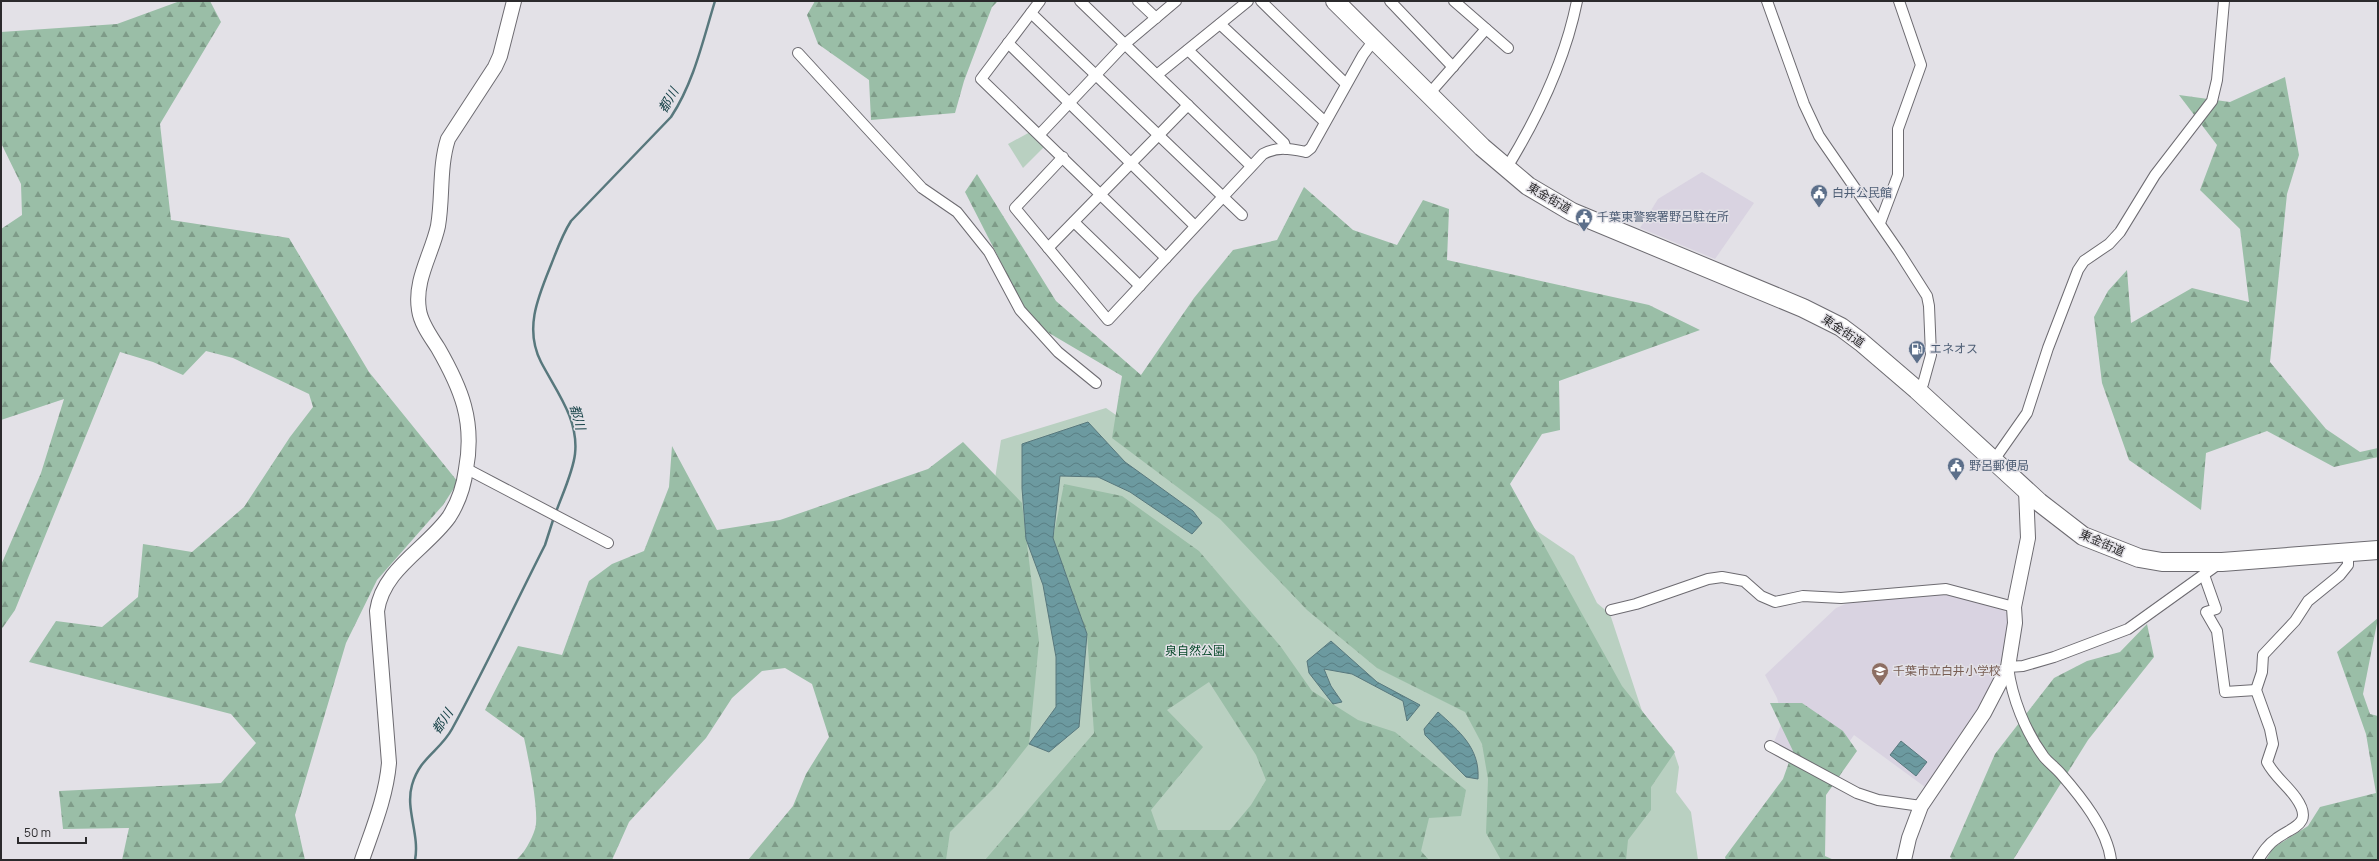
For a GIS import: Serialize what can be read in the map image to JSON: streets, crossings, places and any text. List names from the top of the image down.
{
  "streets": {
    "highway": ["東金街道"]
  },
  "water": ["都川"],
  "parks": ["泉自然公園"],
  "places": {
    "public building": ["白井公民館", "千葉東警察署野呂駐在所", "野呂郵便局"],
    "fuel station": ["エネオス"],
    "school or university": ["千葉市立白井小学校"]
  },
  "scale_bar": "50 m"
}
